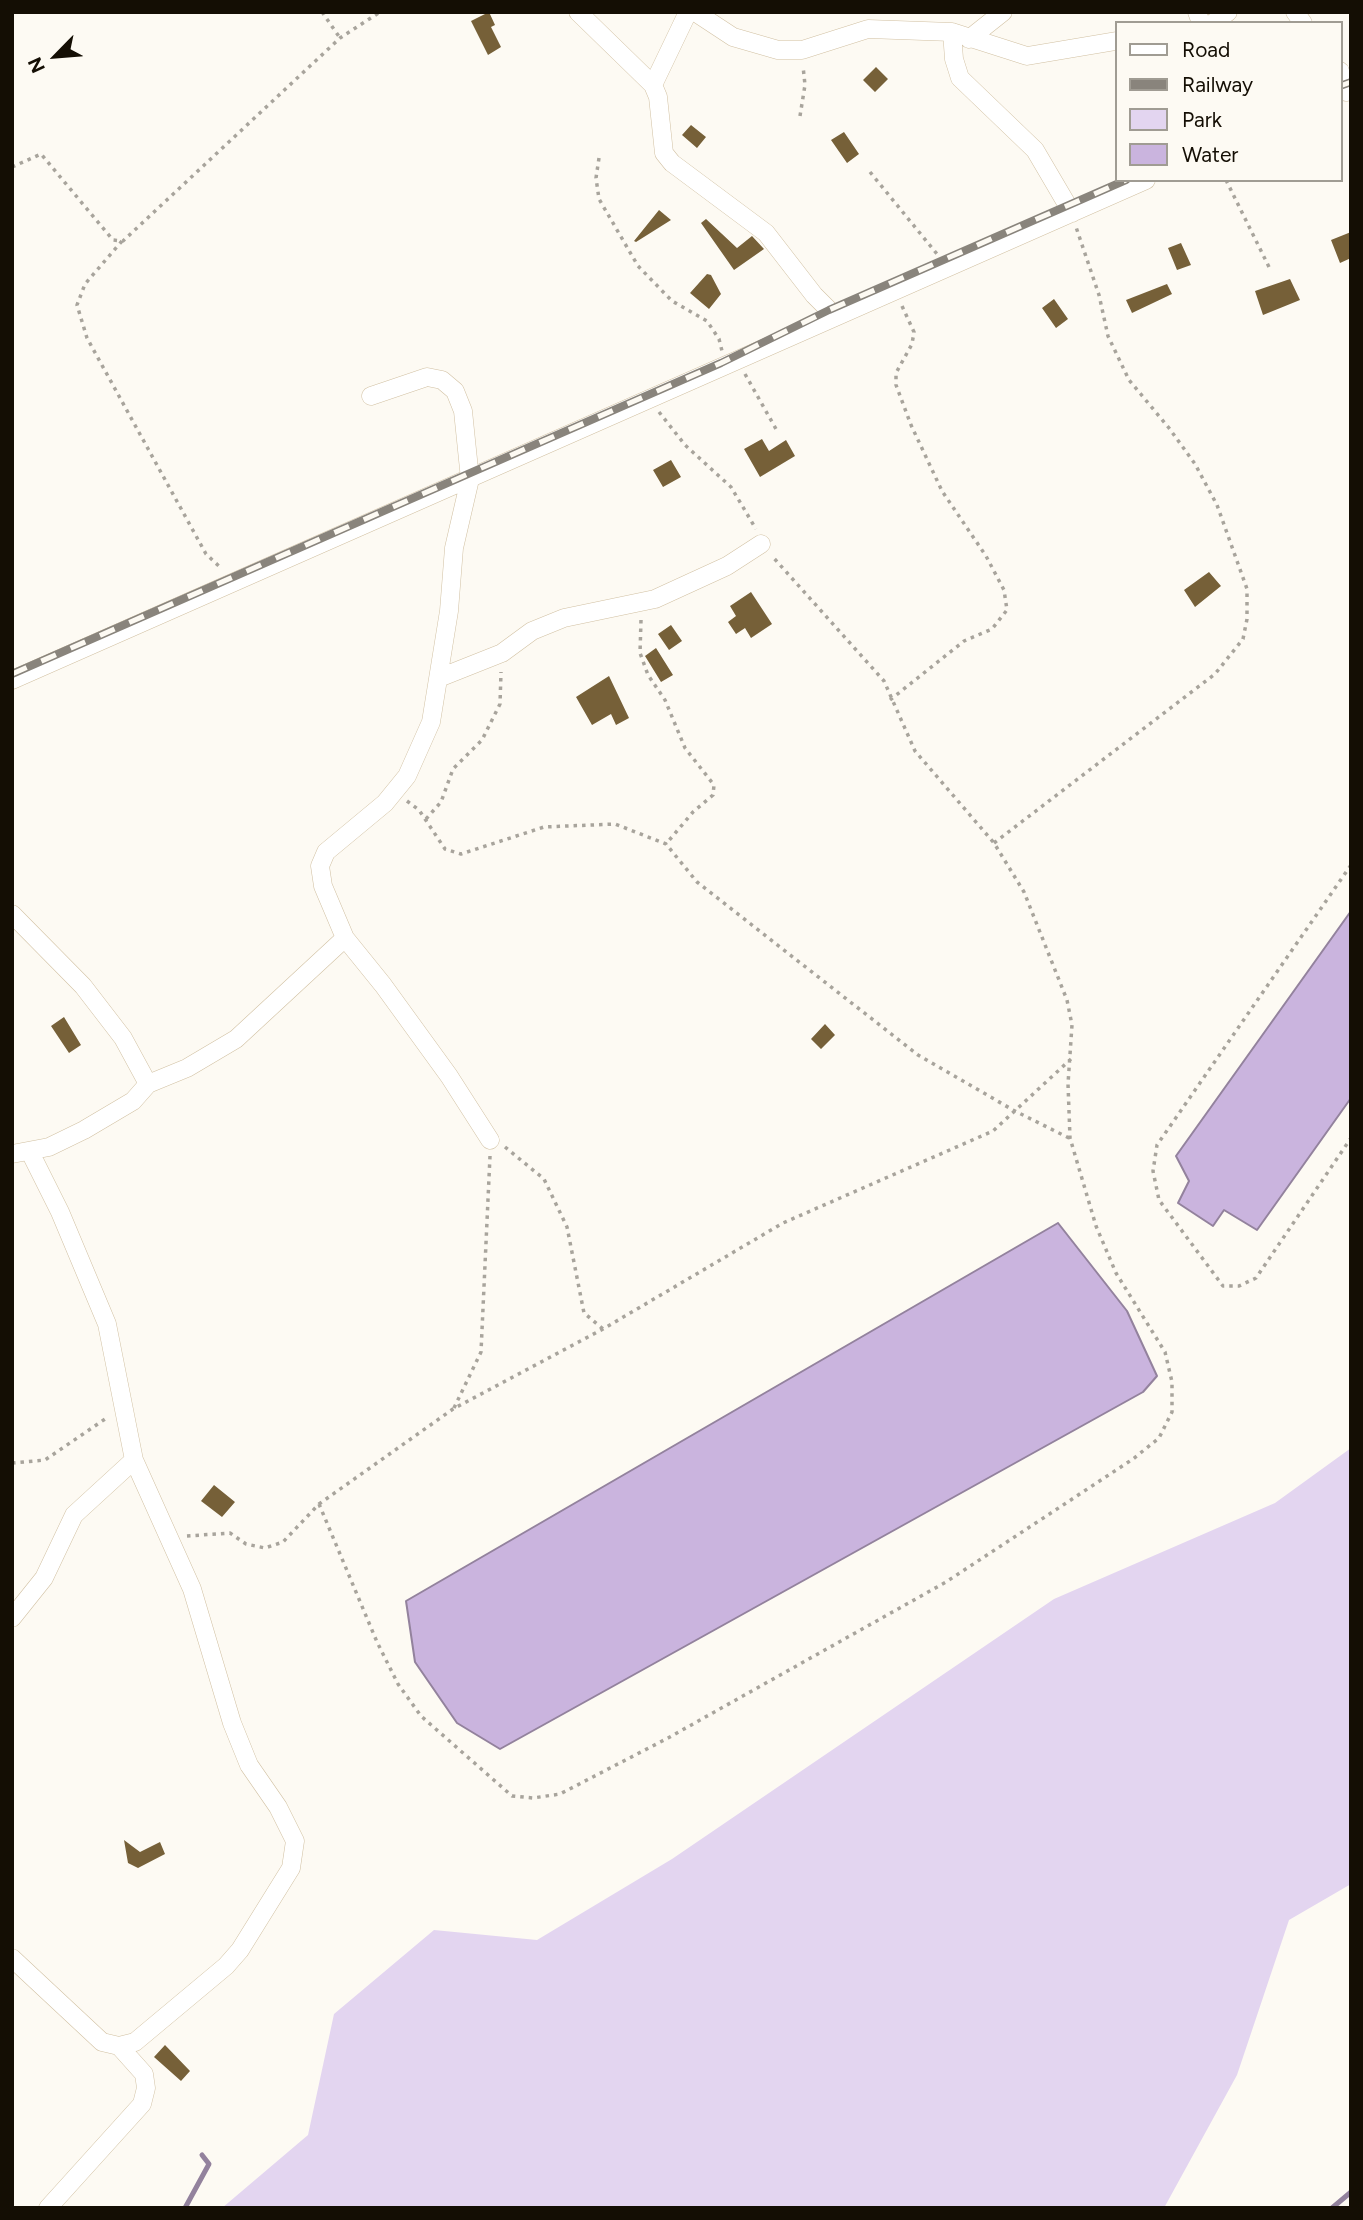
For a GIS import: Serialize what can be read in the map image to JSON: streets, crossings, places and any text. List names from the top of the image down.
{
  "legend": [
    "Road",
    "Railway",
    "Park",
    "Water"
  ],
  "north": "bottom left"
}
